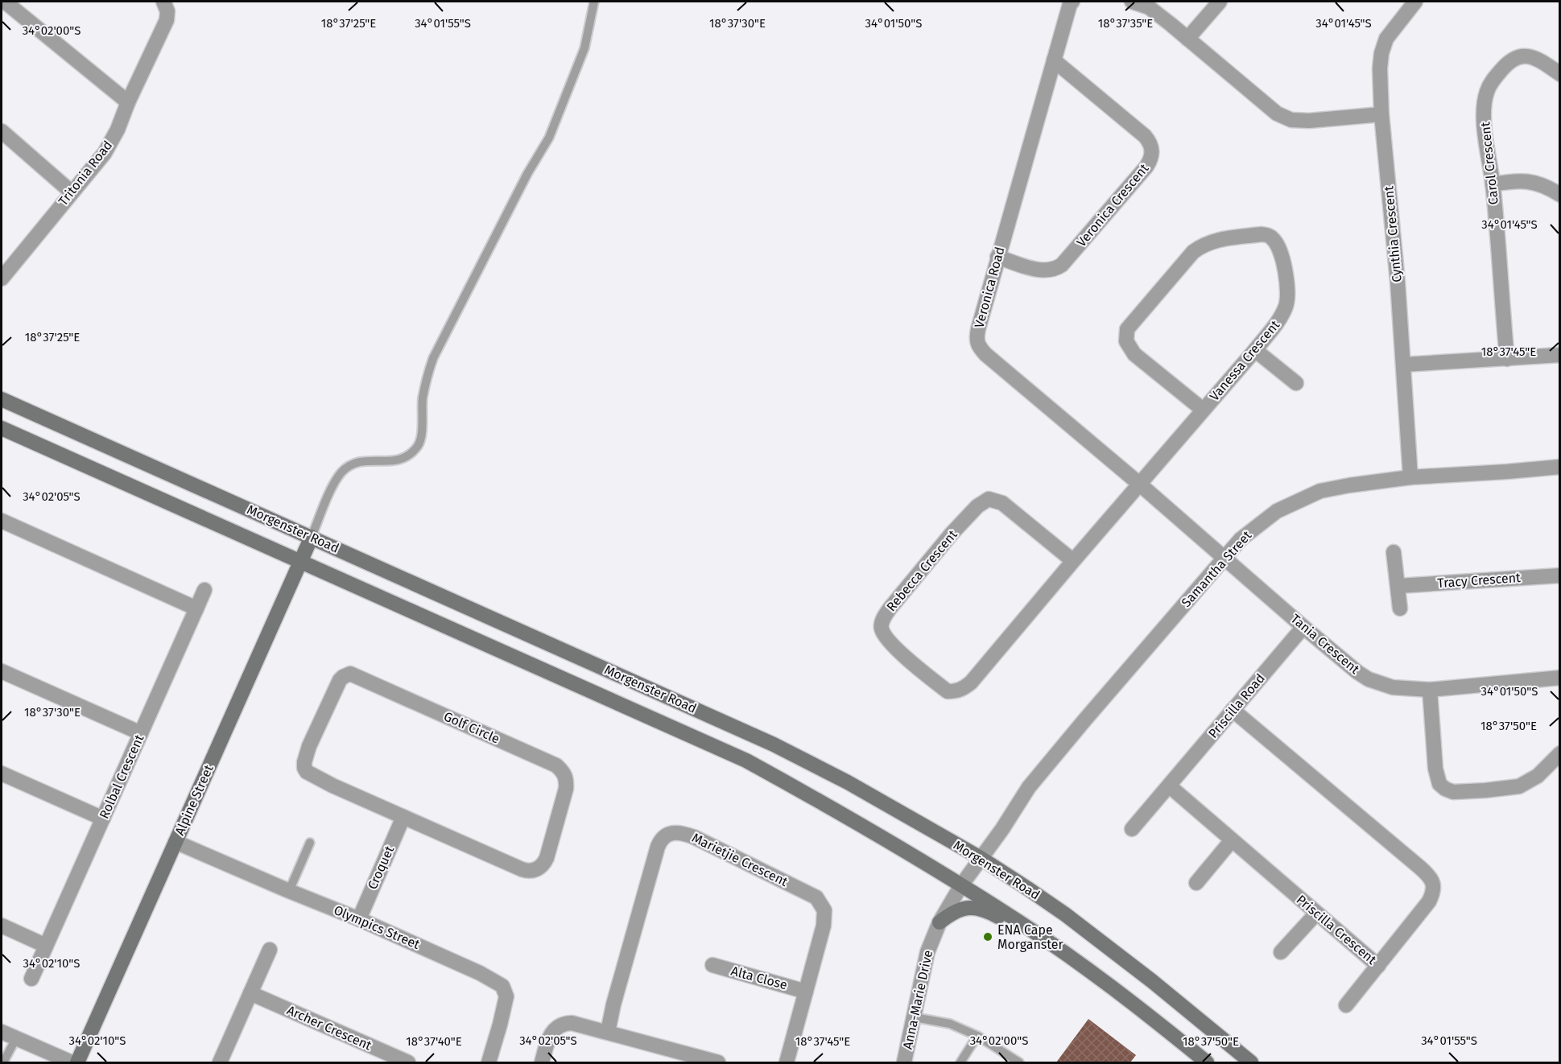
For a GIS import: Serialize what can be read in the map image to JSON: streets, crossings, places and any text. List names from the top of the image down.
{
  "streets": {
    "main road": ["Morgenster Road", "Alpine Street"],
    "street": [
      "Carol Crescent",
      "Tritonia Road",
      "Veronica Crescent",
      "Cynthia Crescent",
      "Veronica Road",
      "Vanessa Crescent",
      "Samantha Street",
      "Rebecca Crescent",
      "Tracy Crescent",
      "Tania Crescent",
      "Priscilla Road",
      "Golf Circle",
      "Rolbal Crescent",
      "Marietjie Crescent",
      "Croquet",
      "Olympics Street",
      "Priscilla Crescent",
      "Alta Close",
      "Anna-Marie Drive",
      "Archer Crescent"
    ]
  },
  "crossings": [
    ["Veronica Crescent", "Veronica Road"],
    ["Cynthia Crescent", "Samantha Street"],
    ["Veronica Road", "Vanessa Crescent"],
    ["Veronica Road", "Samantha Street"],
    ["Veronica Road", "Rebecca Crescent"],
    ["Veronica Road", "Tania Crescent"],
    ["Vanessa Crescent", "Rebecca Crescent"],
    ["Morgenster Road", "Samantha Street"],
    ["Morgenster Road", "Alpine Street"],
    ["Morgenster Road", "Anna-Marie Drive"],
    ["Samantha Street", "Tania Crescent"],
    ["Samantha Street", "Anna-Marie Drive"],
    ["Tania Crescent", "Priscilla Road"],
    ["Priscilla Road", "Priscilla Crescent"],
    ["Golf Circle", "Croquet"],
    ["Alpine Street", "Olympics Street"],
    ["Marietjie Crescent", "Alta Close"],
    ["Croquet", "Olympics Street"]
  ],
  "places": ["ENA Cape Morganster"],
  "coordinates": [
    "18°37'25\"E",
    "18°37'30\"E",
    "18°37'35\"E",
    "34°01'55\"S",
    "34°01'50\"S",
    "34°01'45\"S",
    "34°02'00\"S",
    "18°37'45\"E",
    "34°02'05\"S",
    "18°37'50\"E",
    "34°02'10\"S",
    "18°37'40\"E"
  ]
}
